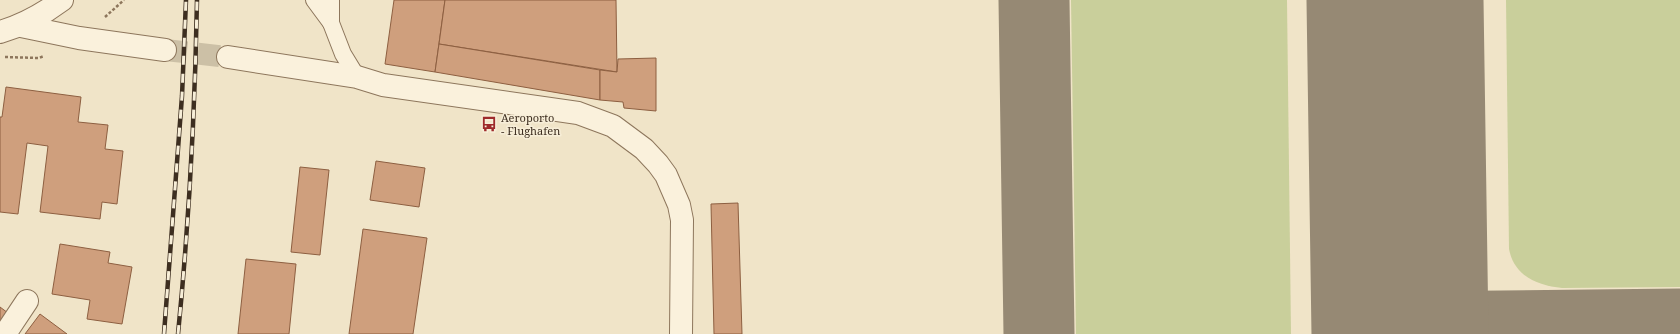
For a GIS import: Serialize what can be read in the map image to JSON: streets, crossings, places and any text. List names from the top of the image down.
{
  "places": {
    "bus stop": ["Aeroporto - Flughafen"]
  }
}
